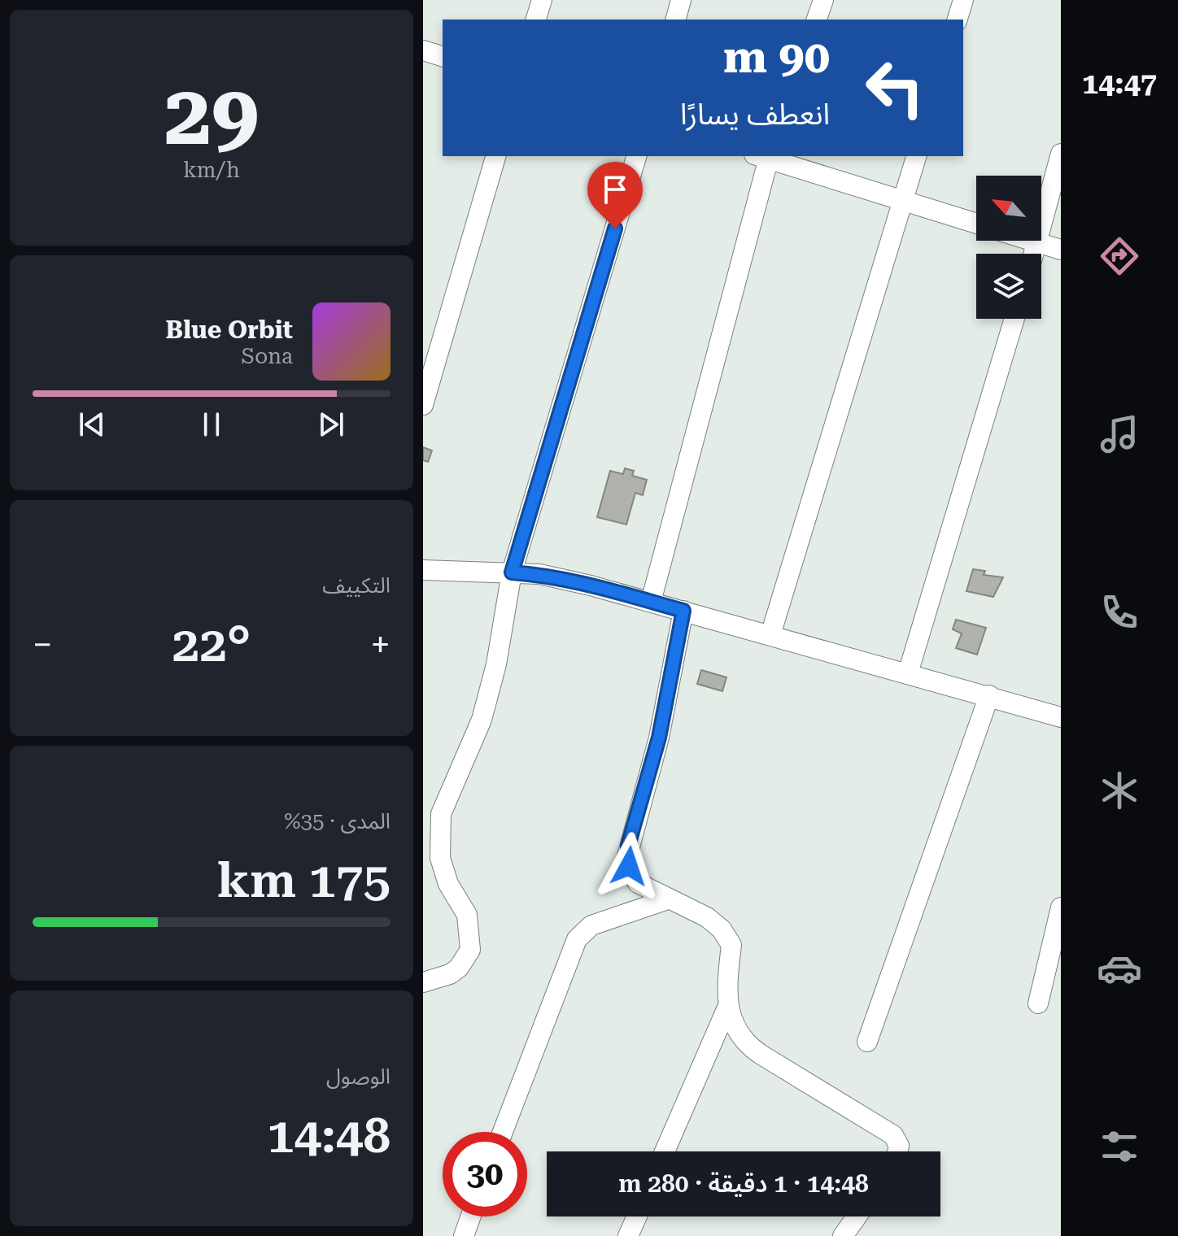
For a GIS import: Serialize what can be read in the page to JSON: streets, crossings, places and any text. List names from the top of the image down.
{
  "north": "top left",
  "page": {
    "tabs": "14:47",
    "tile": [
      ["29", "km/h"],
      "التكييف",
      ["المدى · 35%", "175 km"],
      ["الوصول", "14:48"]
    ],
    "turn": ["90 m", "انعطف يسارًا"],
    "song": ["Blue Orbit", "Sona"],
    "heat": ["−", "22°", "+"],
    "limit": "30",
    "trip": "14:48 · 1 دقيقة · 280 m"
  }
}
